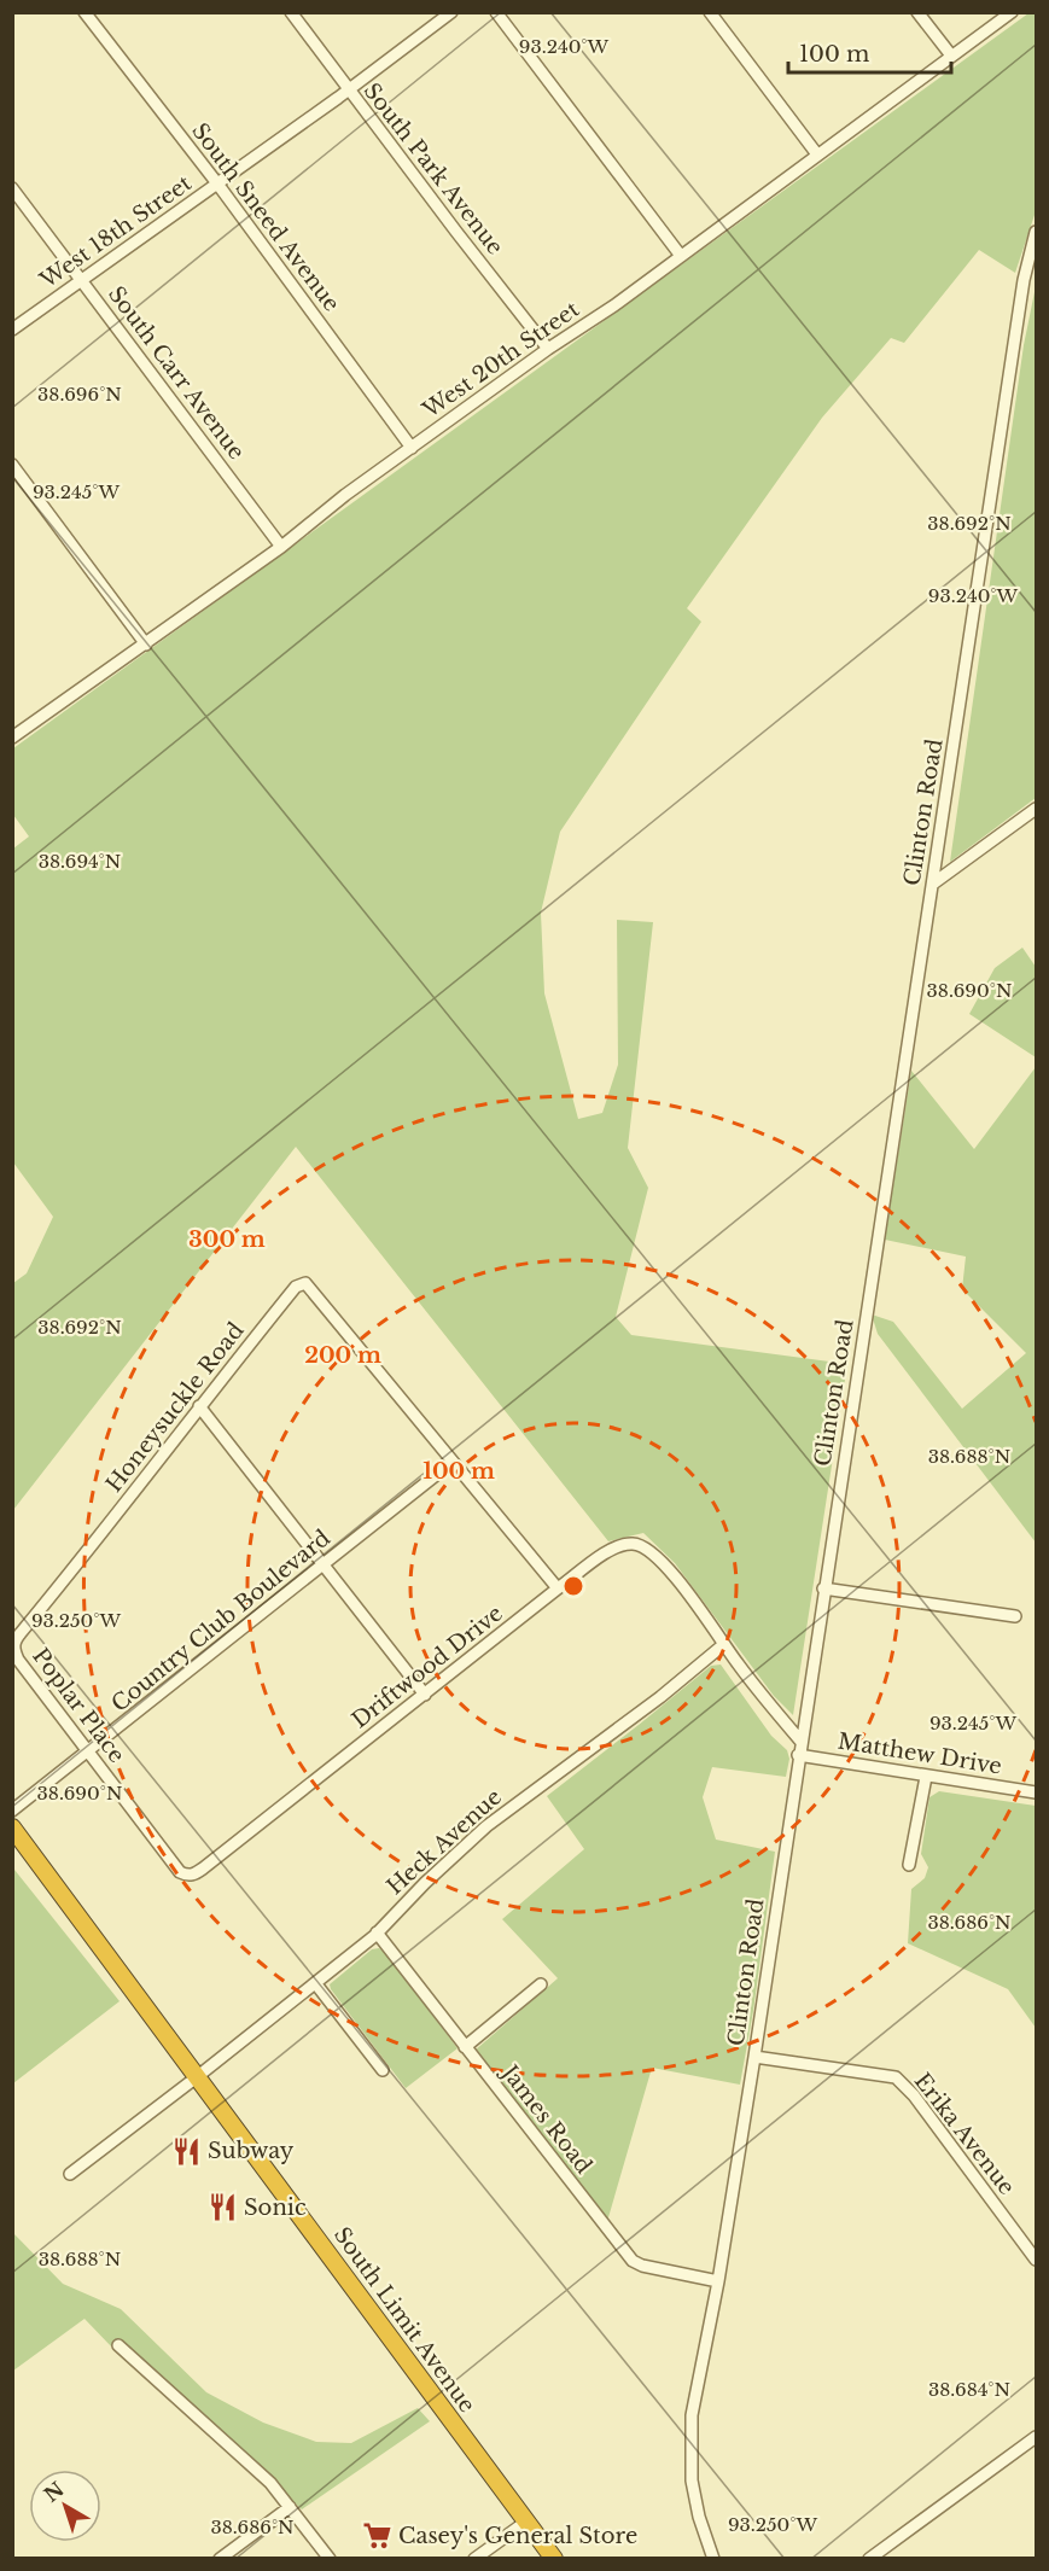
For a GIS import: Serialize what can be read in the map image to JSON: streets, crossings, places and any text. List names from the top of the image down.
{
  "streets": {
    "highway": ["South Limit Avenue"],
    "street": [
      "South Park Avenue",
      "South Sneed Avenue",
      "West 18th Street",
      "West 20th Street",
      "South Carr Avenue",
      "Clinton Road",
      "Honeysuckle Road",
      "Country Club Boulevard",
      "Driftwood Drive",
      "Poplar Place",
      "Matthew Drive",
      "Heck Avenue",
      "James Road",
      "Erika Avenue"
    ]
  },
  "crossings": [
    ["South Park Avenue", "West 18th Street"],
    ["South Park Avenue", "West 20th Street"],
    ["South Sneed Avenue", "West 18th Street"],
    ["South Sneed Avenue", "West 20th Street"],
    ["West 18th Street", "South Carr Avenue"],
    ["West 20th Street", "South Carr Avenue"],
    ["Clinton Road", "Matthew Drive"],
    ["Clinton Road", "James Road"],
    ["Clinton Road", "Erika Avenue"],
    ["Honeysuckle Road", "Country Club Boulevard"],
    ["Honeysuckle Road", "Poplar Place"],
    ["Country Club Boulevard", "Poplar Place"],
    ["Driftwood Drive", "Poplar Place"],
    ["Driftwood Drive", "Heck Avenue"],
    ["Heck Avenue", "James Road"],
    ["Heck Avenue", "South Limit Avenue"]
  ],
  "places": {
    "restaurant": ["Subway", "Sonic"],
    "supermarket": ["Casey's General Store"]
  },
  "scale_bar": "100 m",
  "north": "top left",
  "coordinates": [
    "93.240°W",
    "38.696°N",
    "93.245°W",
    "38.692°N",
    "38.694°N",
    "38.690°N",
    "38.688°N",
    "93.250°W",
    "38.686°N",
    "38.684°N"
  ],
  "rings": ["300 m", "200 m", "100 m"]
}
